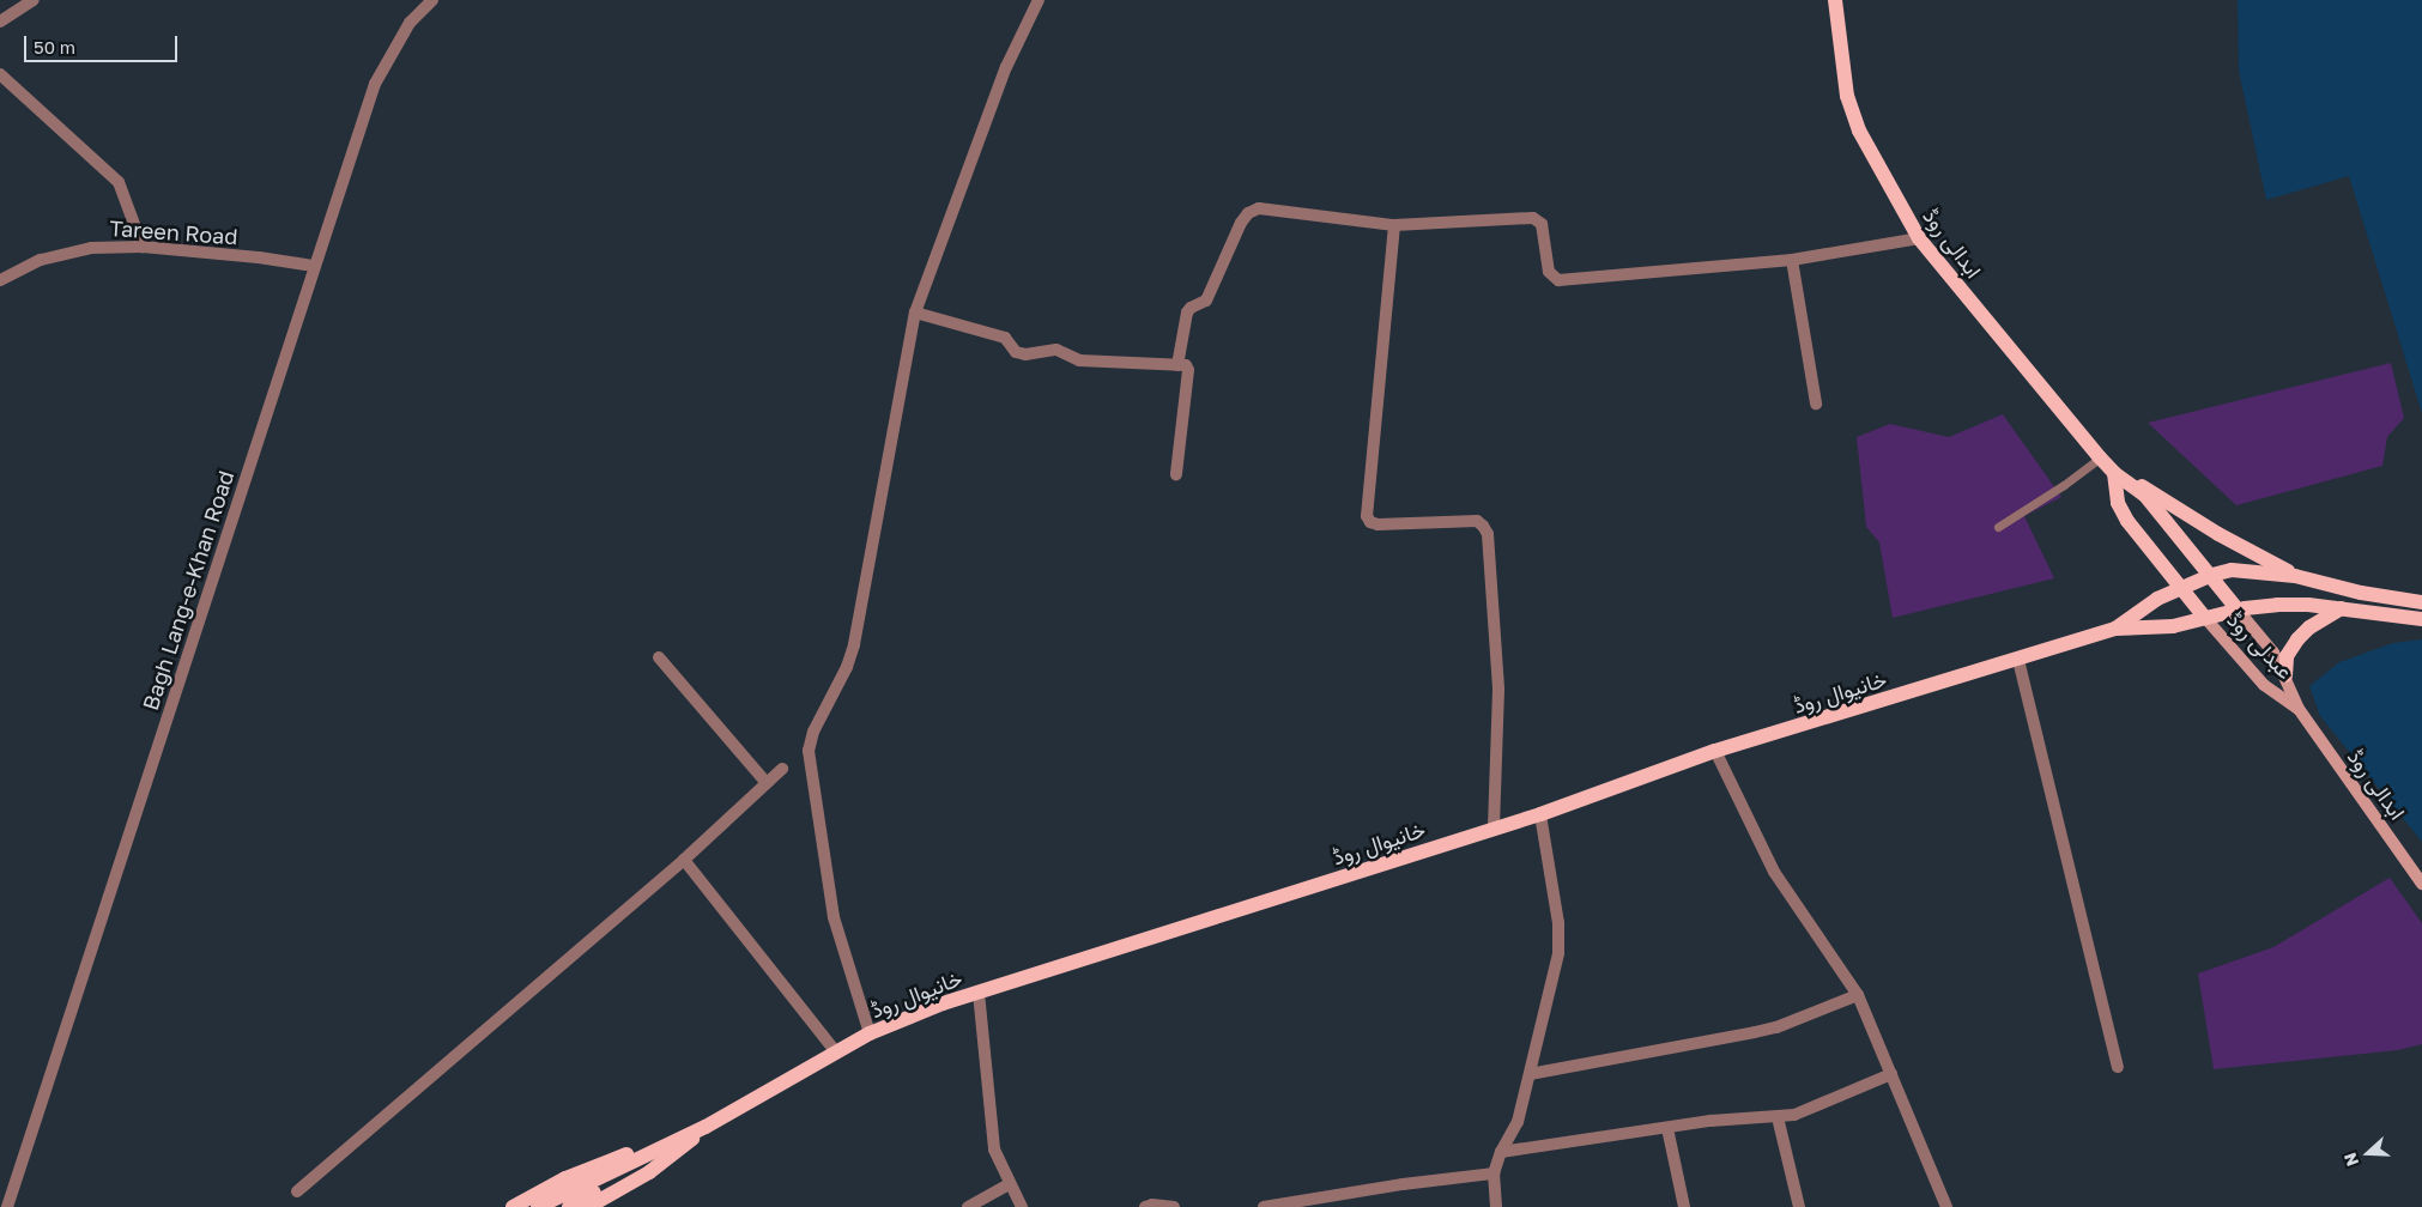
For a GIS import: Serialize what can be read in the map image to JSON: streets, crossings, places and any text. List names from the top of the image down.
{
  "streets": {
    "main road": ["ابدالی روڈ", "عبدلی روڈ", "خانیوال روڈ"],
    "street": ["Tareen Road", "Bagh Lang-e-Khan Road"]
  },
  "crossings": [
    ["Tareen Road", "Bagh Lang-e-Khan Road"],
    ["ابدالی روڈ", "عبدلی روڈ"],
    ["عبدلی روڈ", "خانیوال روڈ"]
  ],
  "scale_bar": "50 m",
  "north": "left"
}
